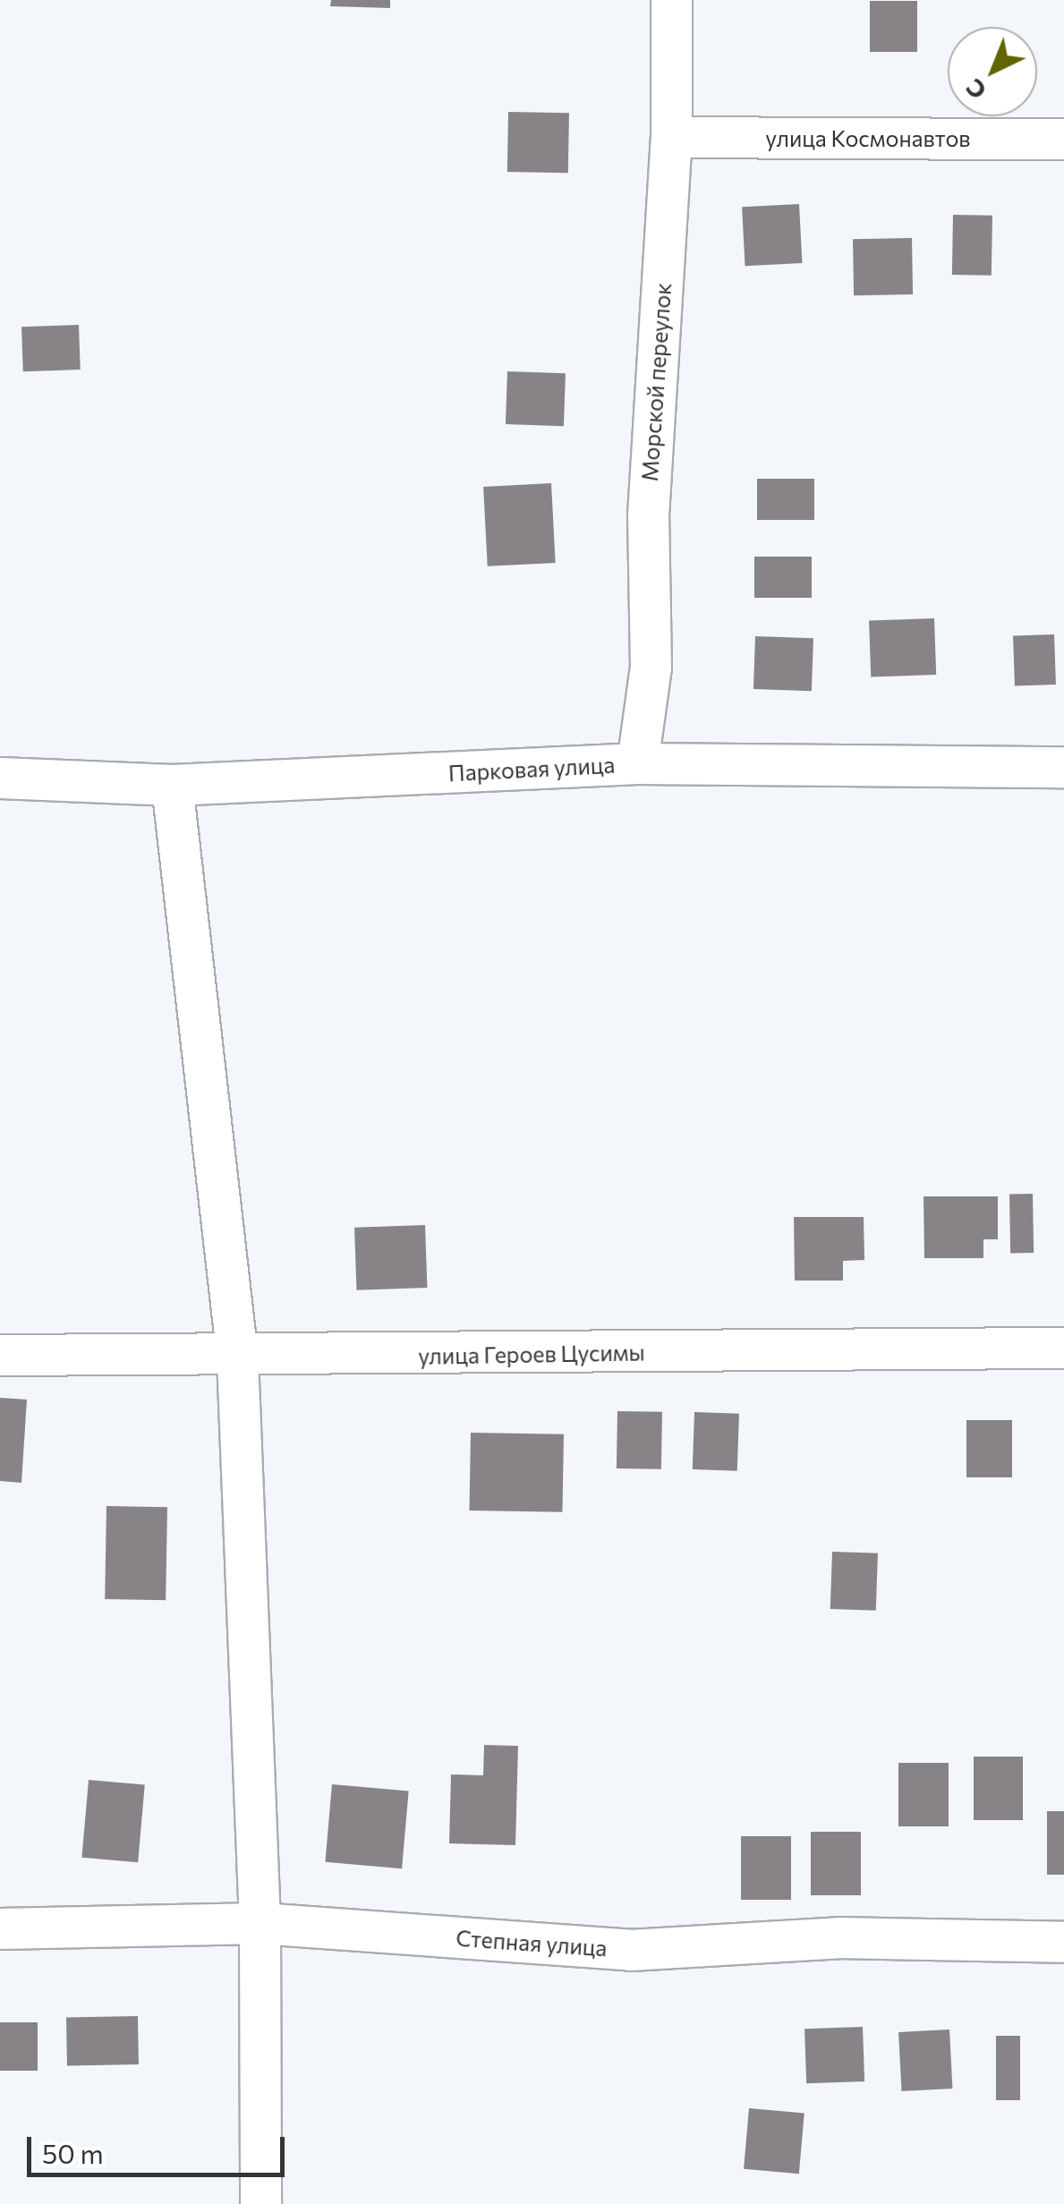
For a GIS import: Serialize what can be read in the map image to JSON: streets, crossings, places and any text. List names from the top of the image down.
{
  "streets": {
    "street": [
      "улица Космонавтов",
      "Морской переулок",
      "Парковая улица",
      "улица Героев Цусимы",
      "Степная улица"
    ]
  },
  "crossings": [
    ["улица Космонавтов", "Морской переулок"],
    ["Морской переулок", "Парковая улица"]
  ],
  "scale_bar": "50 m",
  "north": "bottom left"
}
